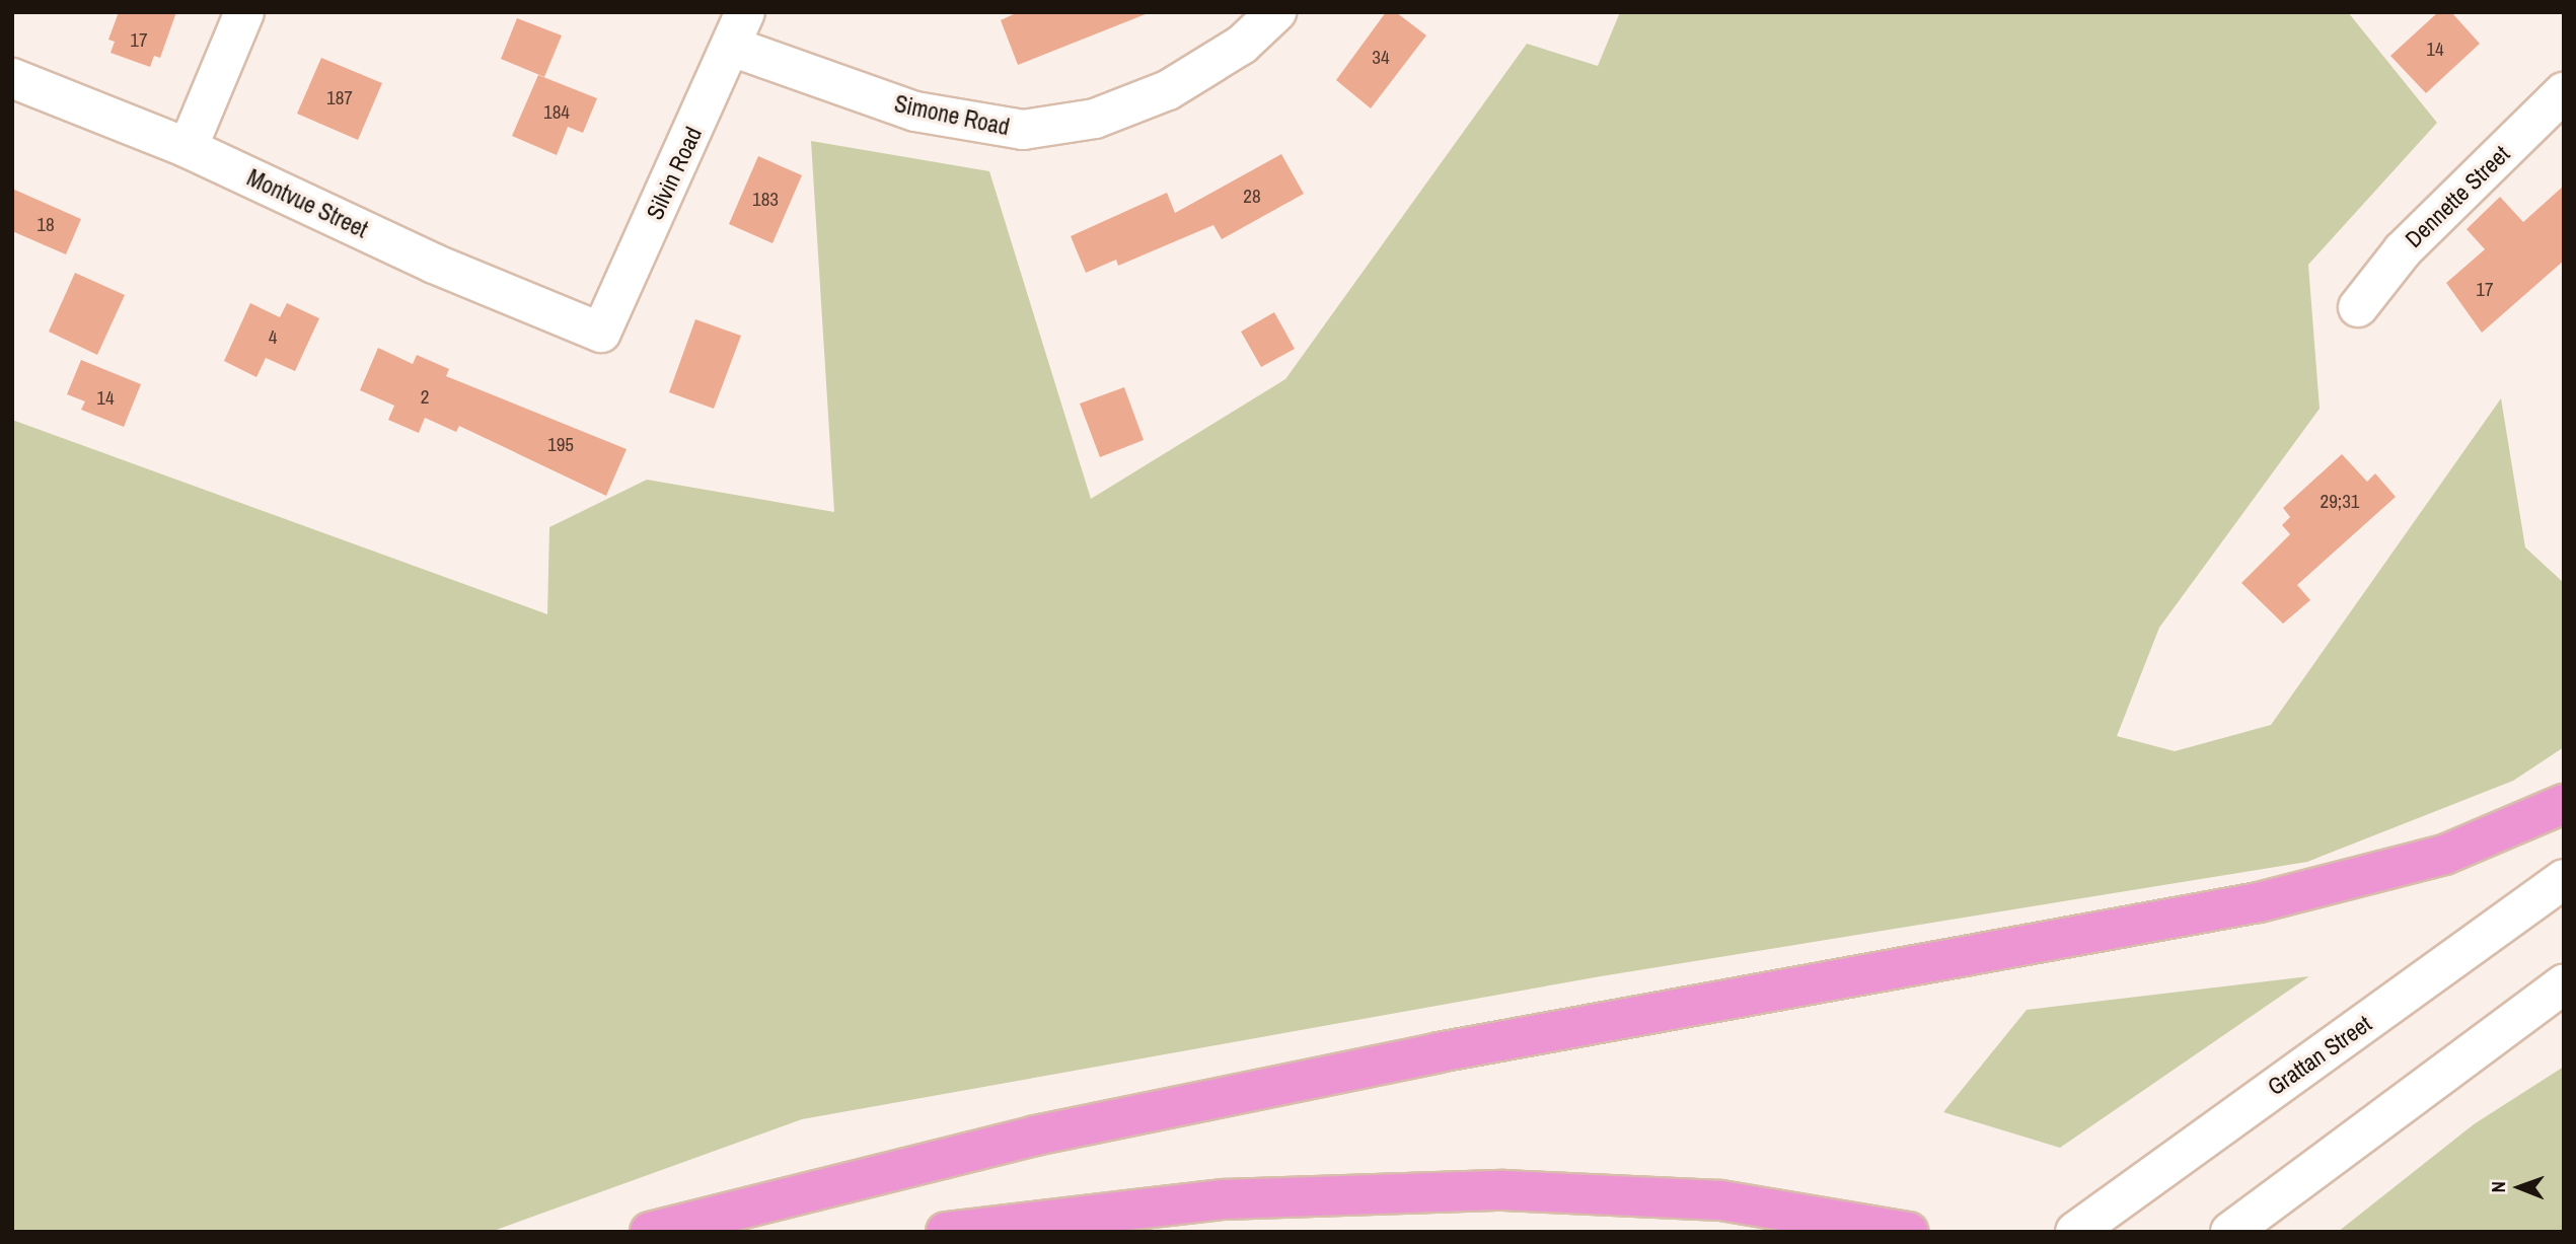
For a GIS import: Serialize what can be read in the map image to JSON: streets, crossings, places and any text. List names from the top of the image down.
{
  "streets": {
    "street": [
      "Simone Road",
      "Silvin Road",
      "Dennette Street",
      "Montvue Street",
      "Grattan Street"
    ]
  },
  "crossings": [
    ["Simone Road", "Silvin Road"],
    ["Silvin Road", "Montvue Street"]
  ],
  "house_numbers": [
    "17",
    "14",
    "34",
    "187",
    "184",
    "28",
    "183",
    "18",
    "17",
    "4",
    "2",
    "14",
    "195",
    "29;31"
  ],
  "north": "left"
}
